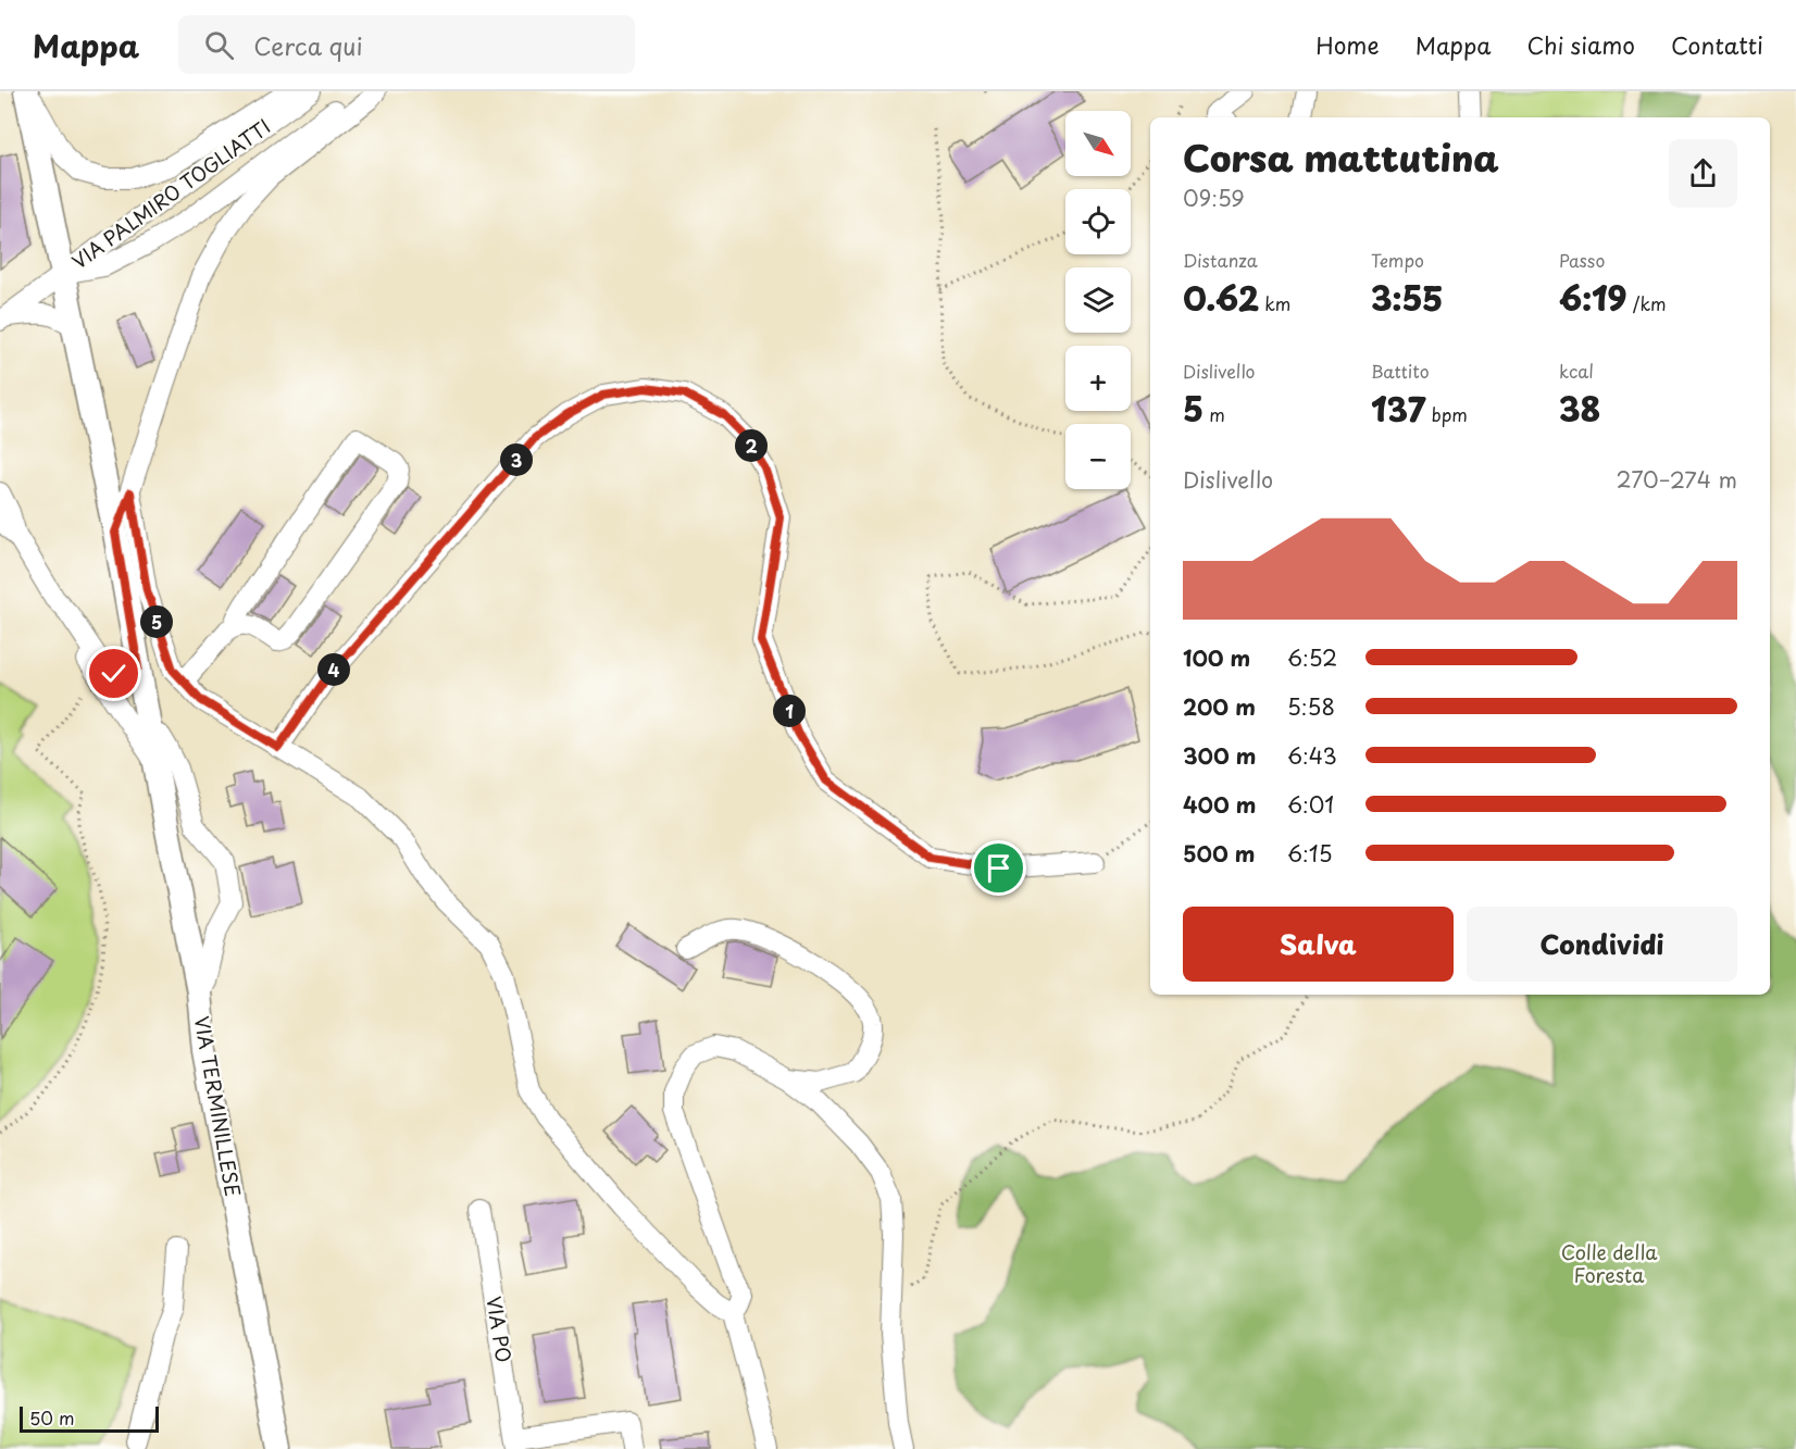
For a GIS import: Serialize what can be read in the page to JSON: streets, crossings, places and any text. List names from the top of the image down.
{
  "streets": {
    "main road": ["VIA TERMINILLESE"],
    "street": ["VIA PALMIRO TOGLIATTI", "VIA PO"]
  },
  "crossings": [
    ["VIA PALMIRO TOGLIATTI", "VIA TERMINILLESE"]
  ],
  "parks": ["Colle della Foresta"],
  "scale_bar": "50 m",
  "north": "bottom right",
  "page": {
    "header": "Mappa",
    "search": "Cerca qui",
    "nav": [
      "Home",
      "Mappa",
      "Chi siamo",
      "Contatti"
    ],
    "map_buttons": ["+", "−"],
    "heading": ["Corsa mattutina", "09:59"],
    "stats": [
      ["Distanza", "0.62 km"],
      ["Tempo", "3:55"],
      ["Passo", "6:19 /km"],
      ["Dislivello", "5 m"],
      ["Battito", "137 bpm"],
      ["kcal", "38"]
    ],
    "pins": [
      "2",
      "3",
      "5",
      "4",
      "1"
    ],
    "chart": ["Dislivello", "270–274 m"],
    "list": [
      {
        "name": "100 m",
        "note": "6:52"
      },
      {
        "name": "200 m",
        "note": "5:58"
      },
      {
        "name": "300 m",
        "note": "6:43"
      },
      {
        "name": "400 m",
        "note": "6:01"
      },
      {
        "name": "500 m",
        "note": "6:15"
      }
    ],
    "buttons": ["Salva", "Condividi"],
    "scale": "50 m"
  }
}
